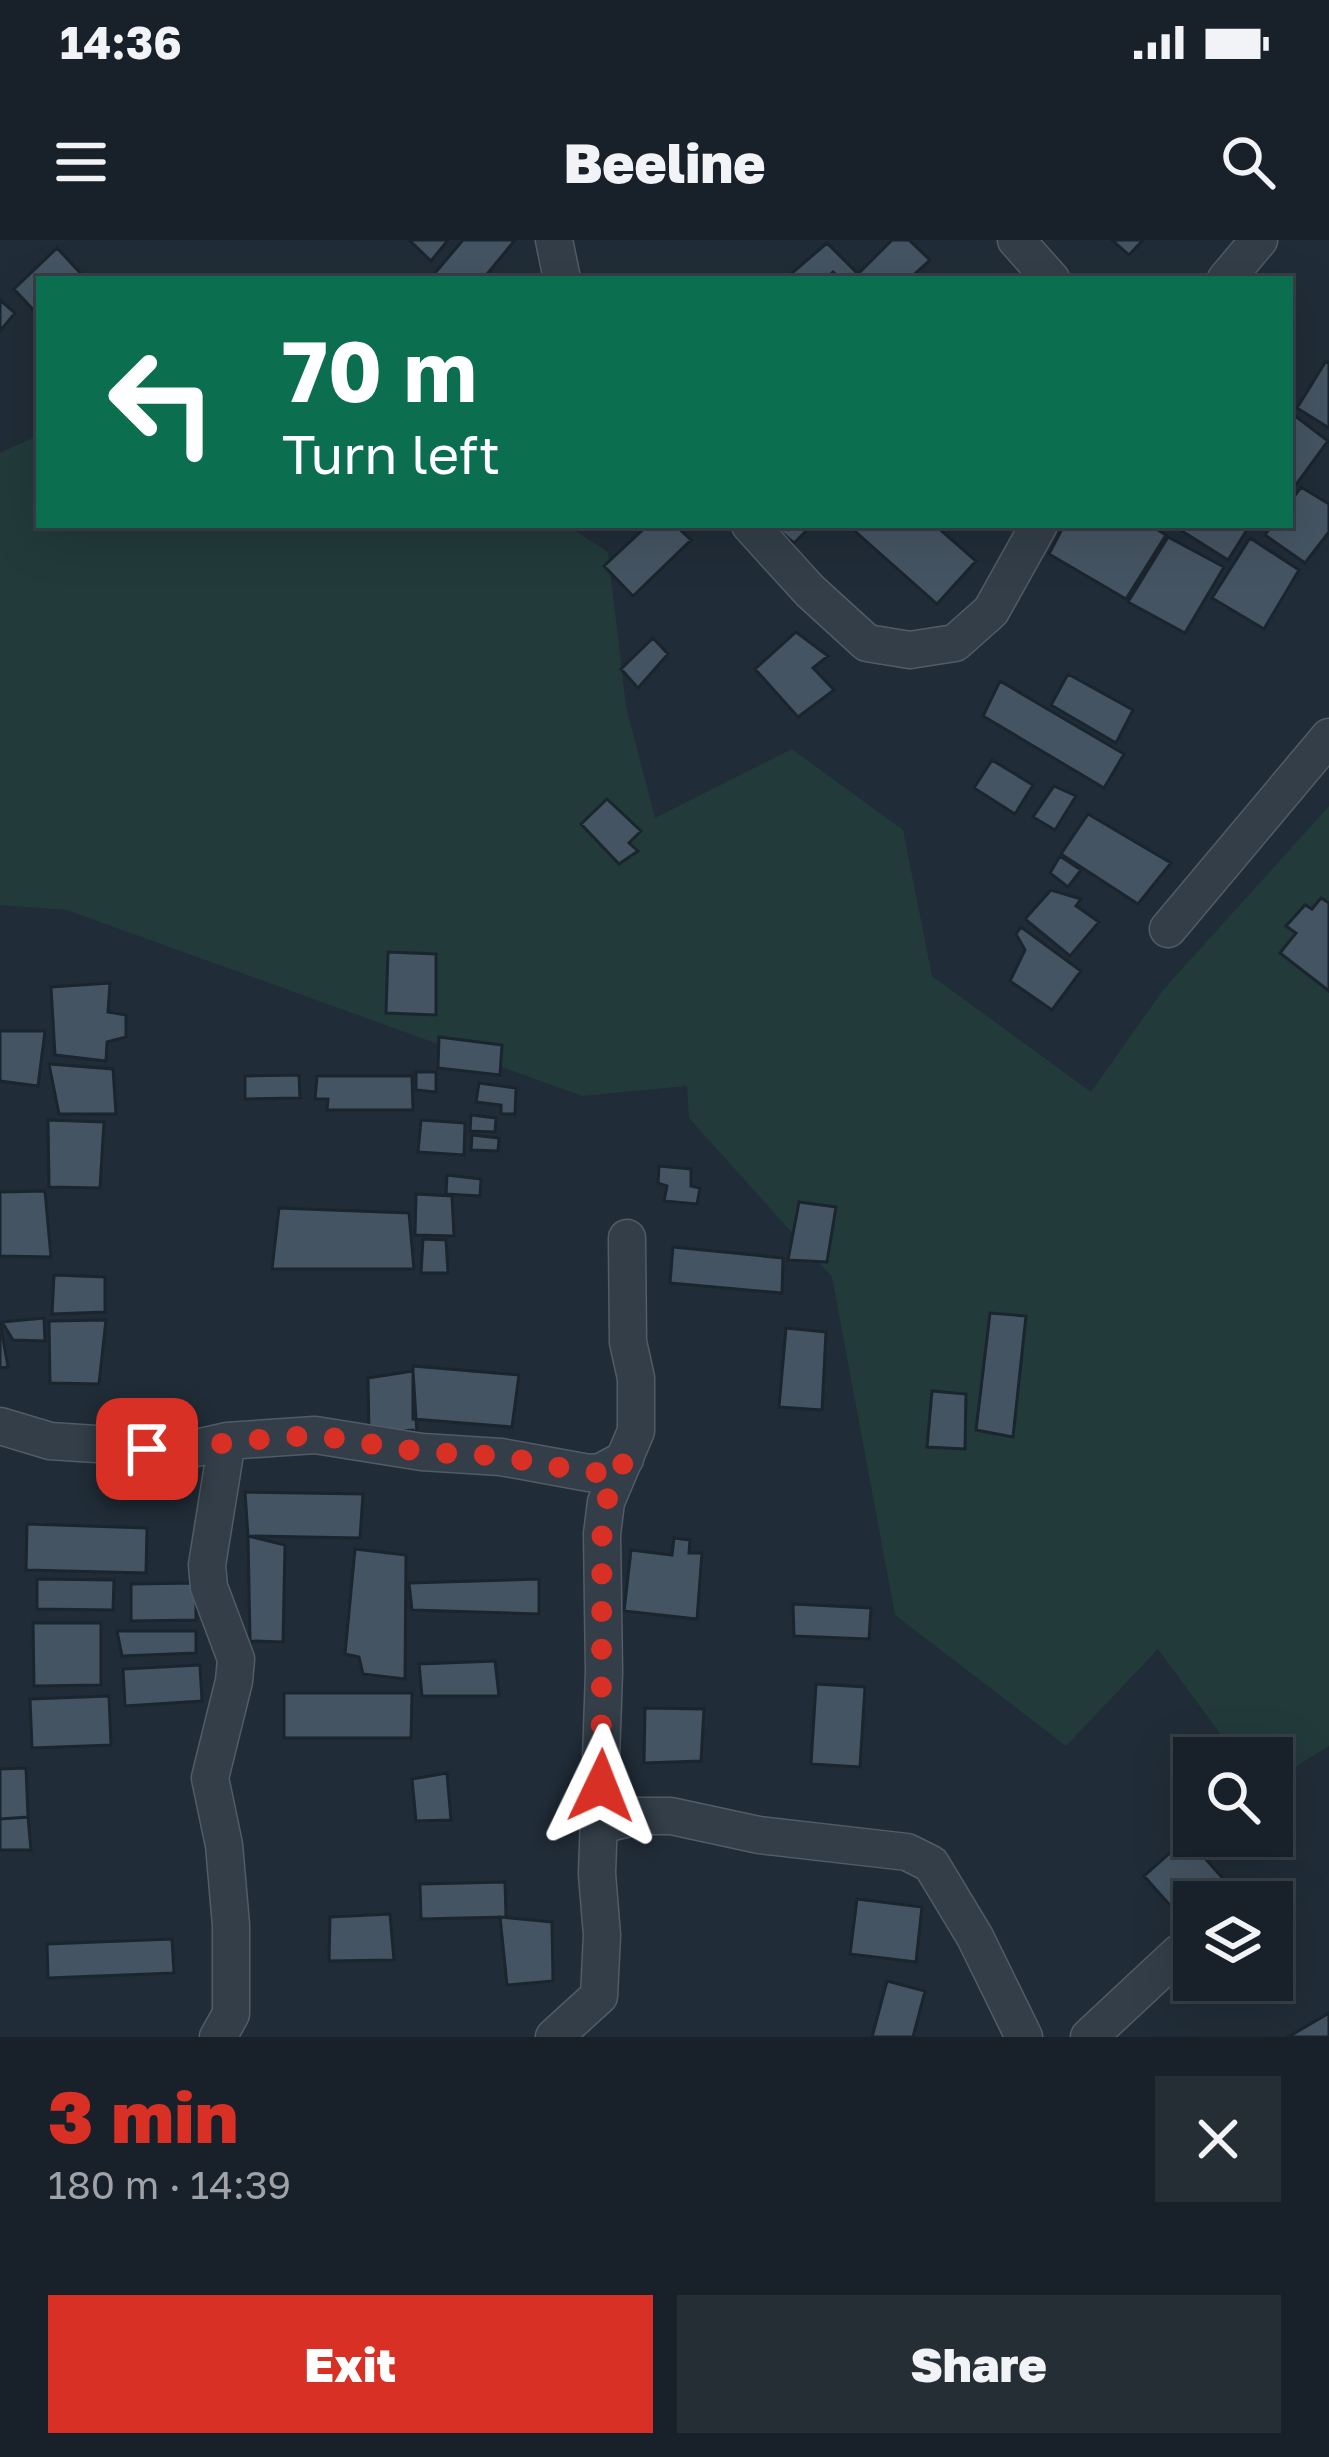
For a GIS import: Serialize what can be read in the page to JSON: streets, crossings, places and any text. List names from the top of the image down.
{
  "page": {
    "status": "14:36",
    "header": "Beeline",
    "turn": ["70 m", "Turn left"],
    "heading": ["3 min", "180 m · 14:39"],
    "buttons": ["Exit", "Share"]
  }
}
